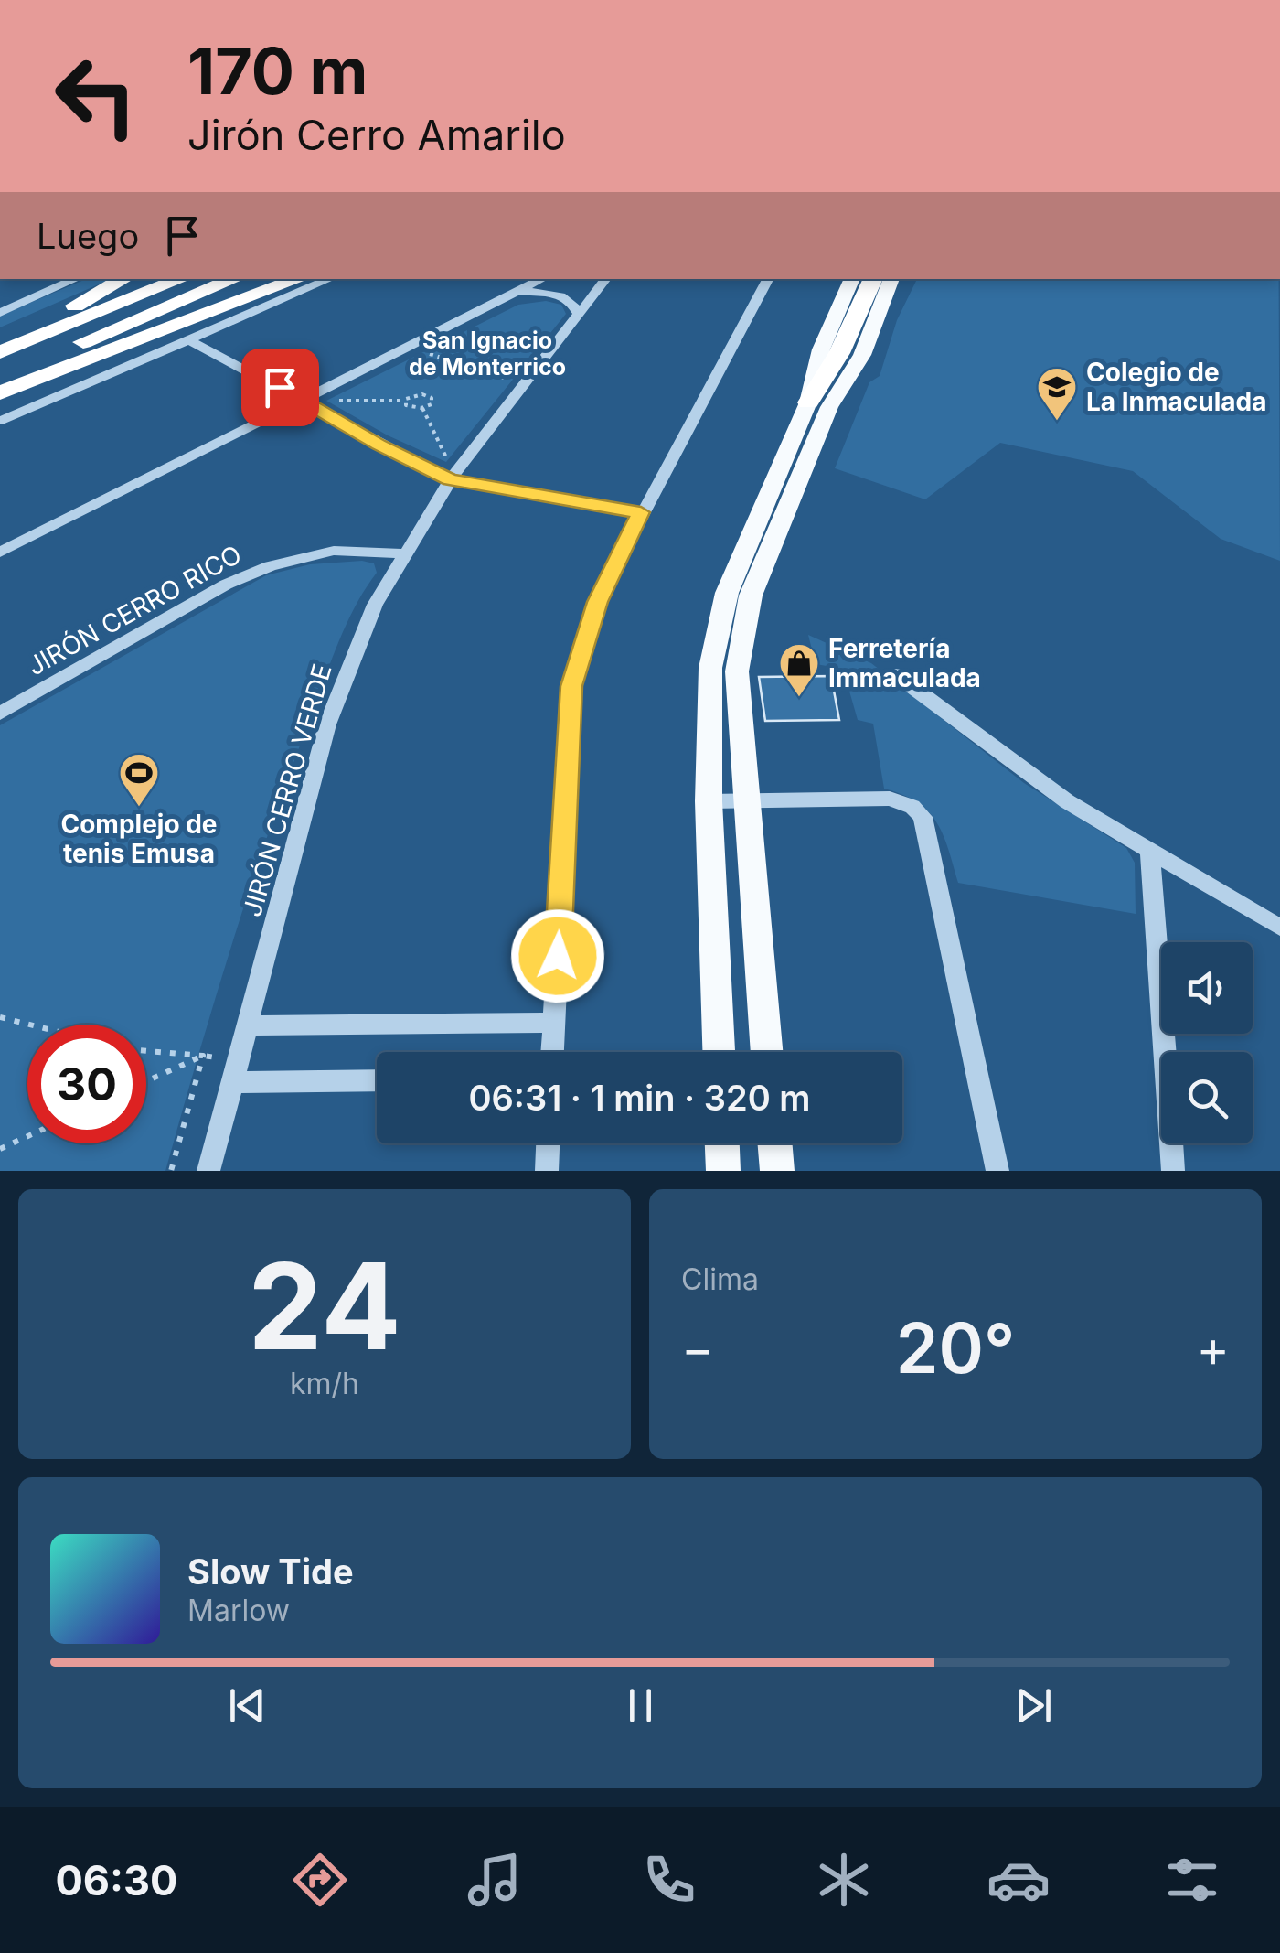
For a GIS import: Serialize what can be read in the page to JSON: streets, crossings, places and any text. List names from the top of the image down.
{
  "streets": {
    "street": ["JIRÓN CERRO RICO", "JIRÓN CERRO VERDE"]
  },
  "crossings": [
    ["JIRÓN CERRO RICO", "JIRÓN CERRO VERDE"]
  ],
  "districts": ["San Ignacio de Monterrico"],
  "places": {
    "school or university": ["Colegio de La Inmaculada"],
    "shop": ["Ferretería Immaculada"],
    "sports": ["Complejo de tenis Emusa"]
  },
  "page": {
    "turn": ["170 m", "Jirón Cerro Amarilo"],
    "then": "Luego",
    "limit": "30",
    "trip": "06:31 · 1 min · 320 m",
    "tile": [
      ["24", "km/h"],
      "Clima"
    ],
    "heat": ["−", "20°", "+"],
    "song": ["Slow Tide", "Marlow"],
    "tabs": "06:30"
  }
}
